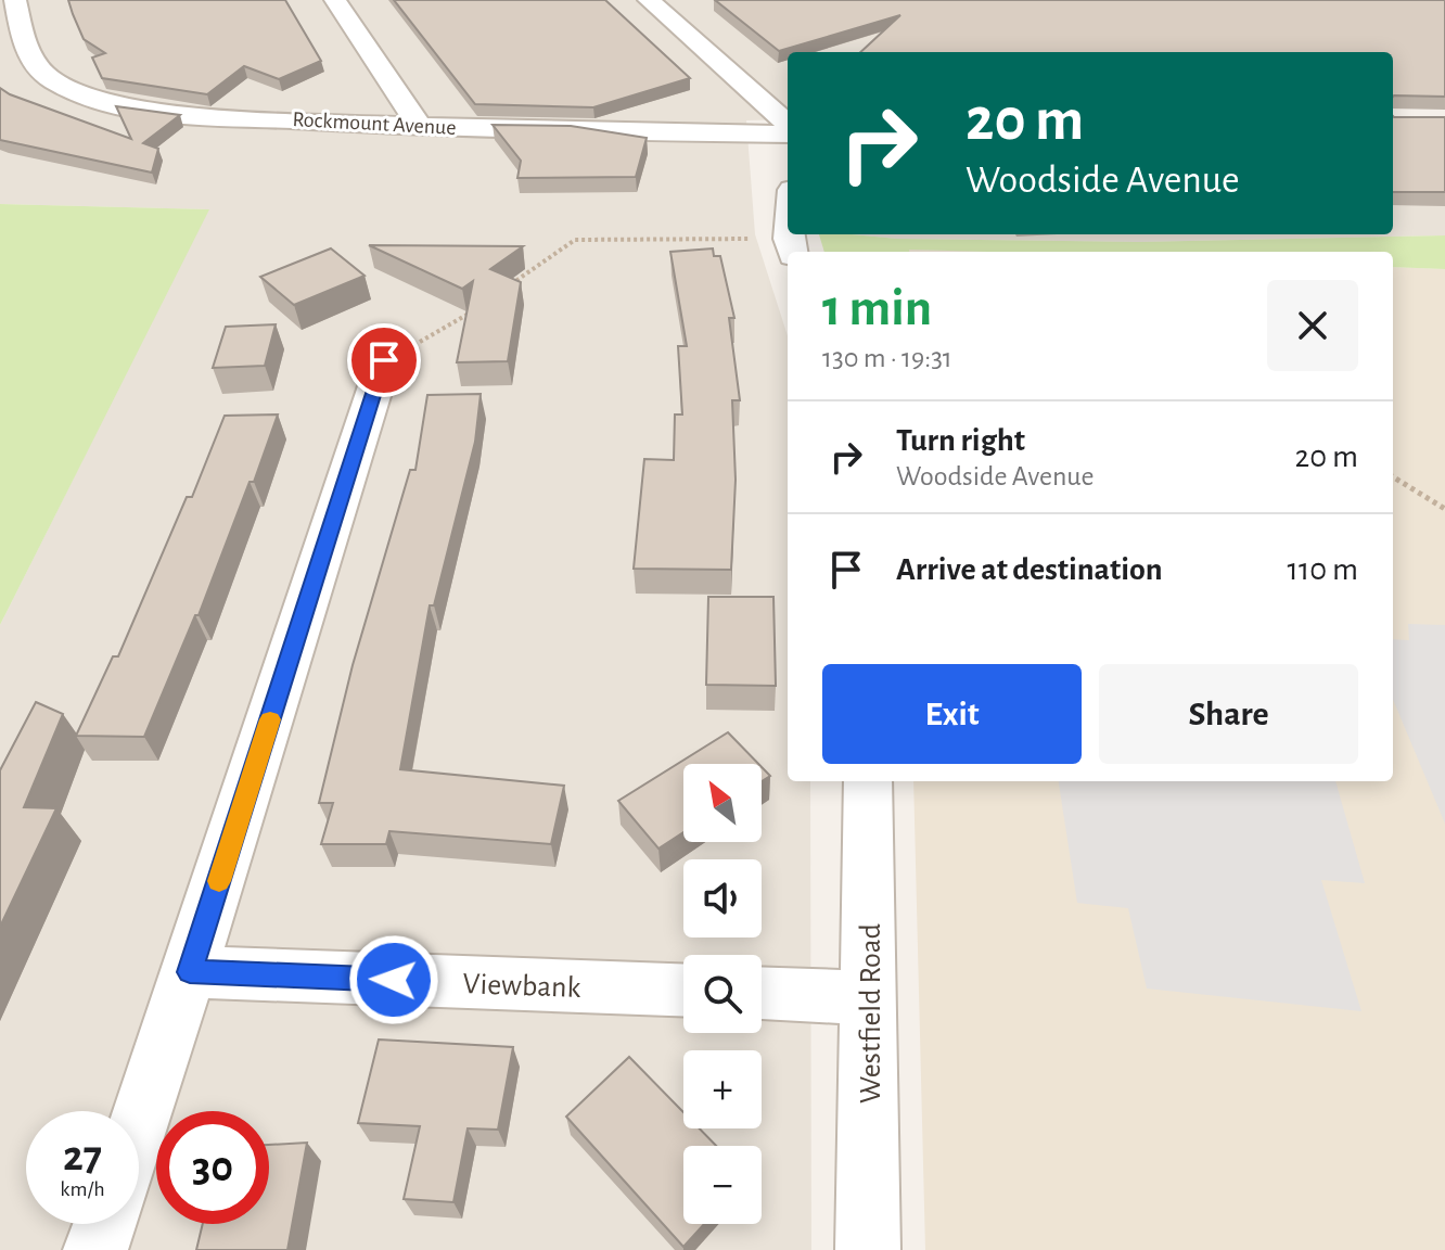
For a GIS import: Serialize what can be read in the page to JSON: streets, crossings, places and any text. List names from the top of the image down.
{
  "streets": {
    "street": ["Rockmount Avenue", "Viewbank", "Westfield Road"]
  },
  "north": "top left",
  "page": {
    "turn": ["20 m", "Woodside Avenue"],
    "heading": ["1 min", "130 m · 19:31"],
    "list": [
      {
        "name": "Turn right",
        "note": "Woodside Avenue",
        "value": "20 m"
      },
      {
        "name": "Arrive at destination",
        "value": "110 m"
      }
    ],
    "buttons": ["Exit", "Share"],
    "map_buttons": ["+", "−"],
    "speed": "27 km/h",
    "limit": "30"
  }
}
